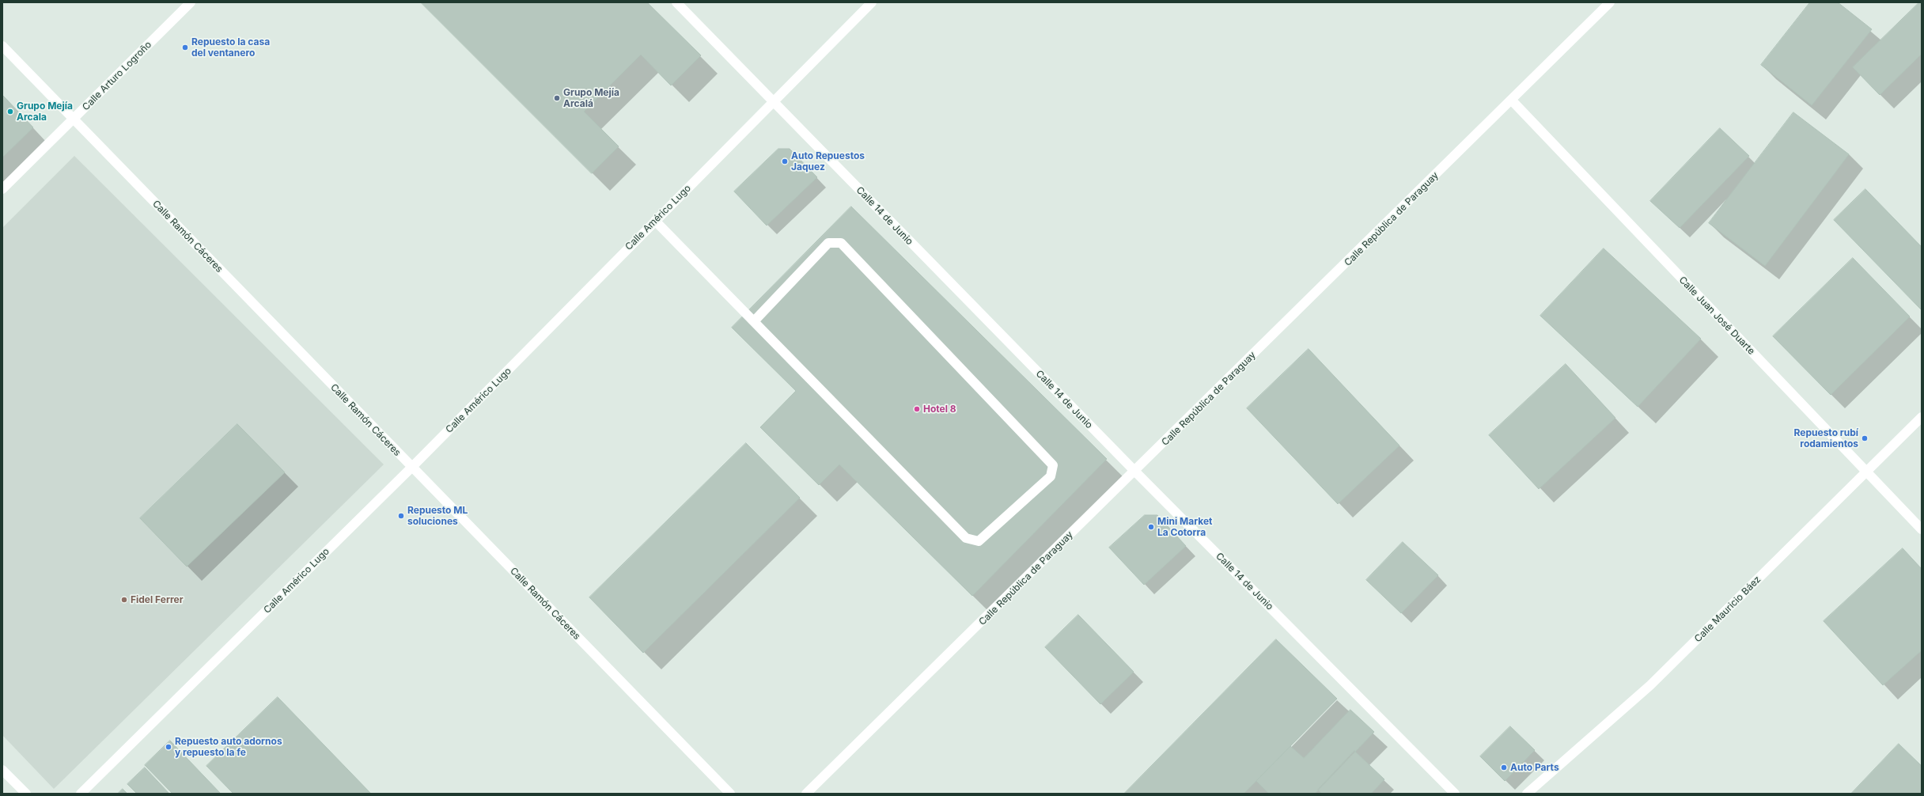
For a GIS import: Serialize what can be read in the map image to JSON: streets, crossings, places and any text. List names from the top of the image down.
{
  "streets": {
    "street": [
      "Calle Arturo Logroño",
      "Calle 14 de Junio",
      "Calle Américo Lugo",
      "Calle República de Paraguay",
      "Calle Ramón Cáceres",
      "Calle Juan José Duarte",
      "Calle Mauricio Báez"
    ]
  },
  "crossings": [
    ["Calle Arturo Logroño", "Calle Ramón Cáceres"],
    ["Calle 14 de Junio", "Calle Américo Lugo"],
    ["Calle 14 de Junio", "Calle República de Paraguay"],
    ["Calle Américo Lugo", "Calle Ramón Cáceres"],
    ["Calle República de Paraguay", "Calle Juan José Duarte"],
    ["Calle Juan José Duarte", "Calle Mauricio Báez"]
  ],
  "places": [
    "Repuesto la casa del ventanero",
    "Grupo Mejía Arcalá",
    "Grupo Mejía Arcala",
    "Auto Repuestos Jaquez",
    "Hotel 8",
    "Repuesto rubí rodamientos",
    "Repuesto ML soluciones",
    "Mini Market La Cotorra",
    "Fidel Ferrer",
    "Repuesto auto adornos y repuesto la fe",
    "Auto Parts"
  ]
}
